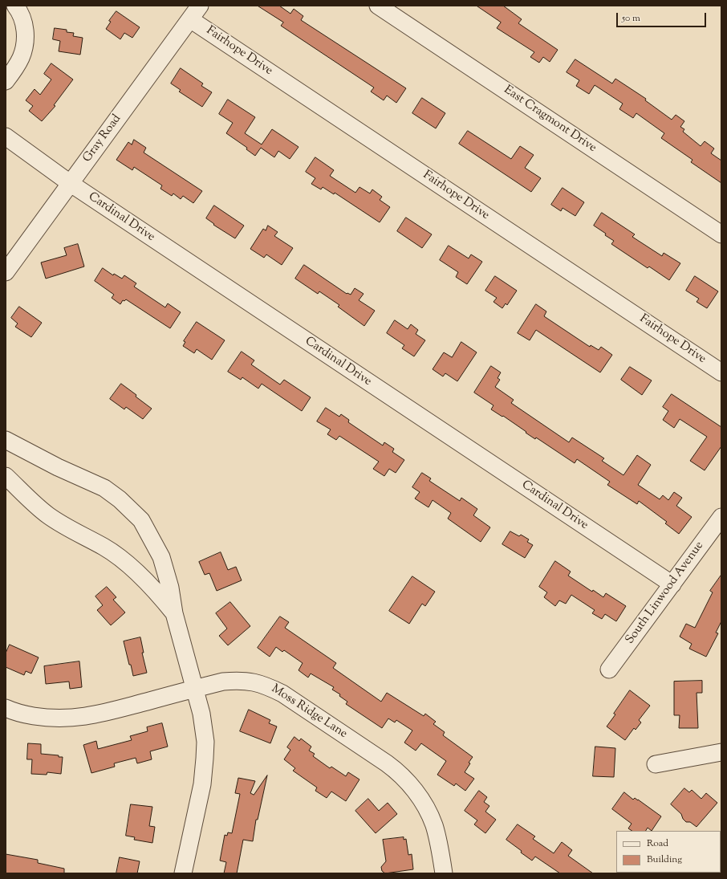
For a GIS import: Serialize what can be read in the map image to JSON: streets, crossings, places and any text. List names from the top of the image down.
{
  "streets": {
    "street": [
      "Fairhope Drive",
      "East Cragmont Drive",
      "Gray Road",
      "Cardinal Drive",
      "South Linwood Avenue",
      "Moss Ridge Lane"
    ]
  },
  "crossings": [
    ["Fairhope Drive", "Gray Road"],
    ["Gray Road", "Cardinal Drive"],
    ["Cardinal Drive", "South Linwood Avenue"]
  ],
  "legend": ["Road", "Building"],
  "scale_bar": "50 m"
}
